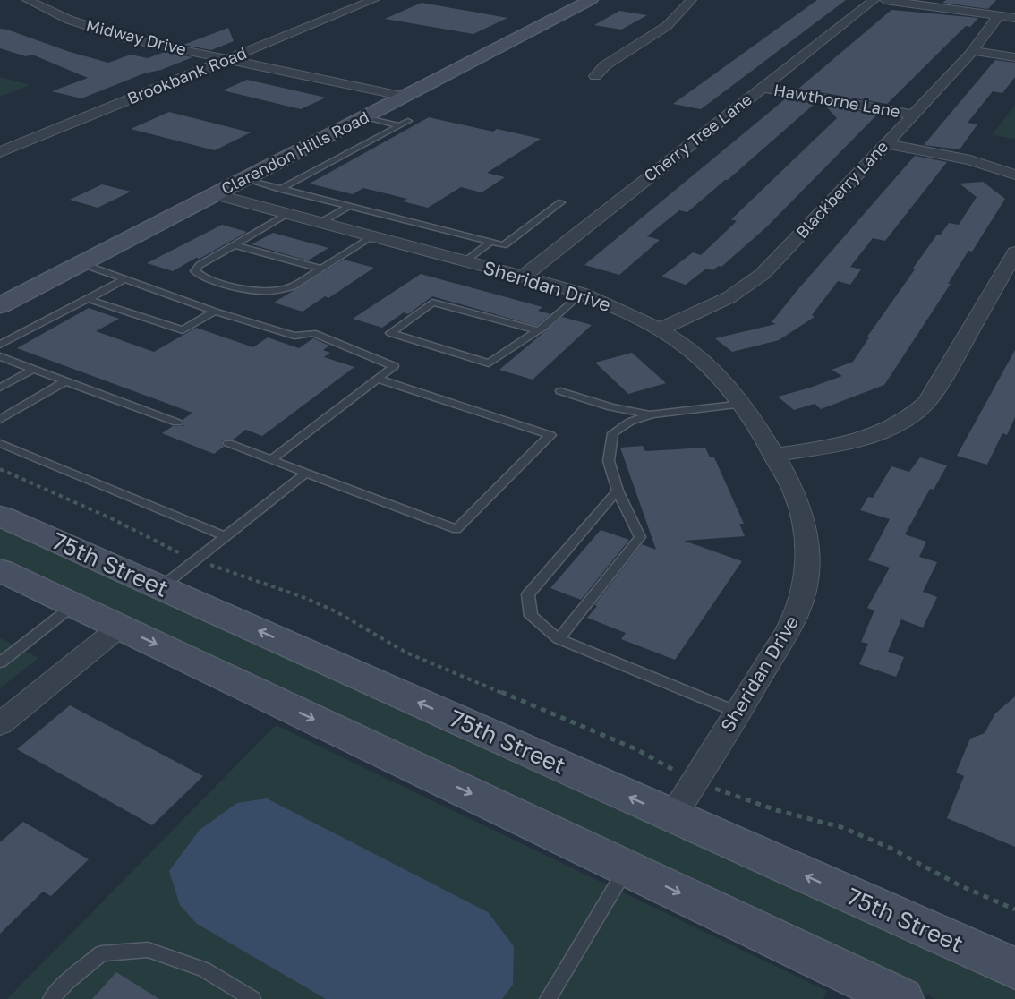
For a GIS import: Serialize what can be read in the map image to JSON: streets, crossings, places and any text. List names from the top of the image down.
{
  "streets": {
    "main road": ["Clarendon Hills Road", "75th Street"],
    "street": [
      "Midway Drive",
      "Brookbank Road",
      "Hawthorne Lane",
      "Cherry Tree Lane",
      "Blackberry Lane",
      "Sheridan Drive"
    ]
  },
  "crossings": [
    ["Midway Drive", "Brookbank Road"],
    ["Midway Drive", "Clarendon Hills Road"],
    ["Hawthorne Lane", "Cherry Tree Lane"],
    ["Hawthorne Lane", "Blackberry Lane"],
    ["Cherry Tree Lane", "Sheridan Drive"],
    ["Clarendon Hills Road", "Sheridan Drive"],
    ["Blackberry Lane", "Sheridan Drive"],
    ["Sheridan Drive", "75th Street"]
  ]
}
